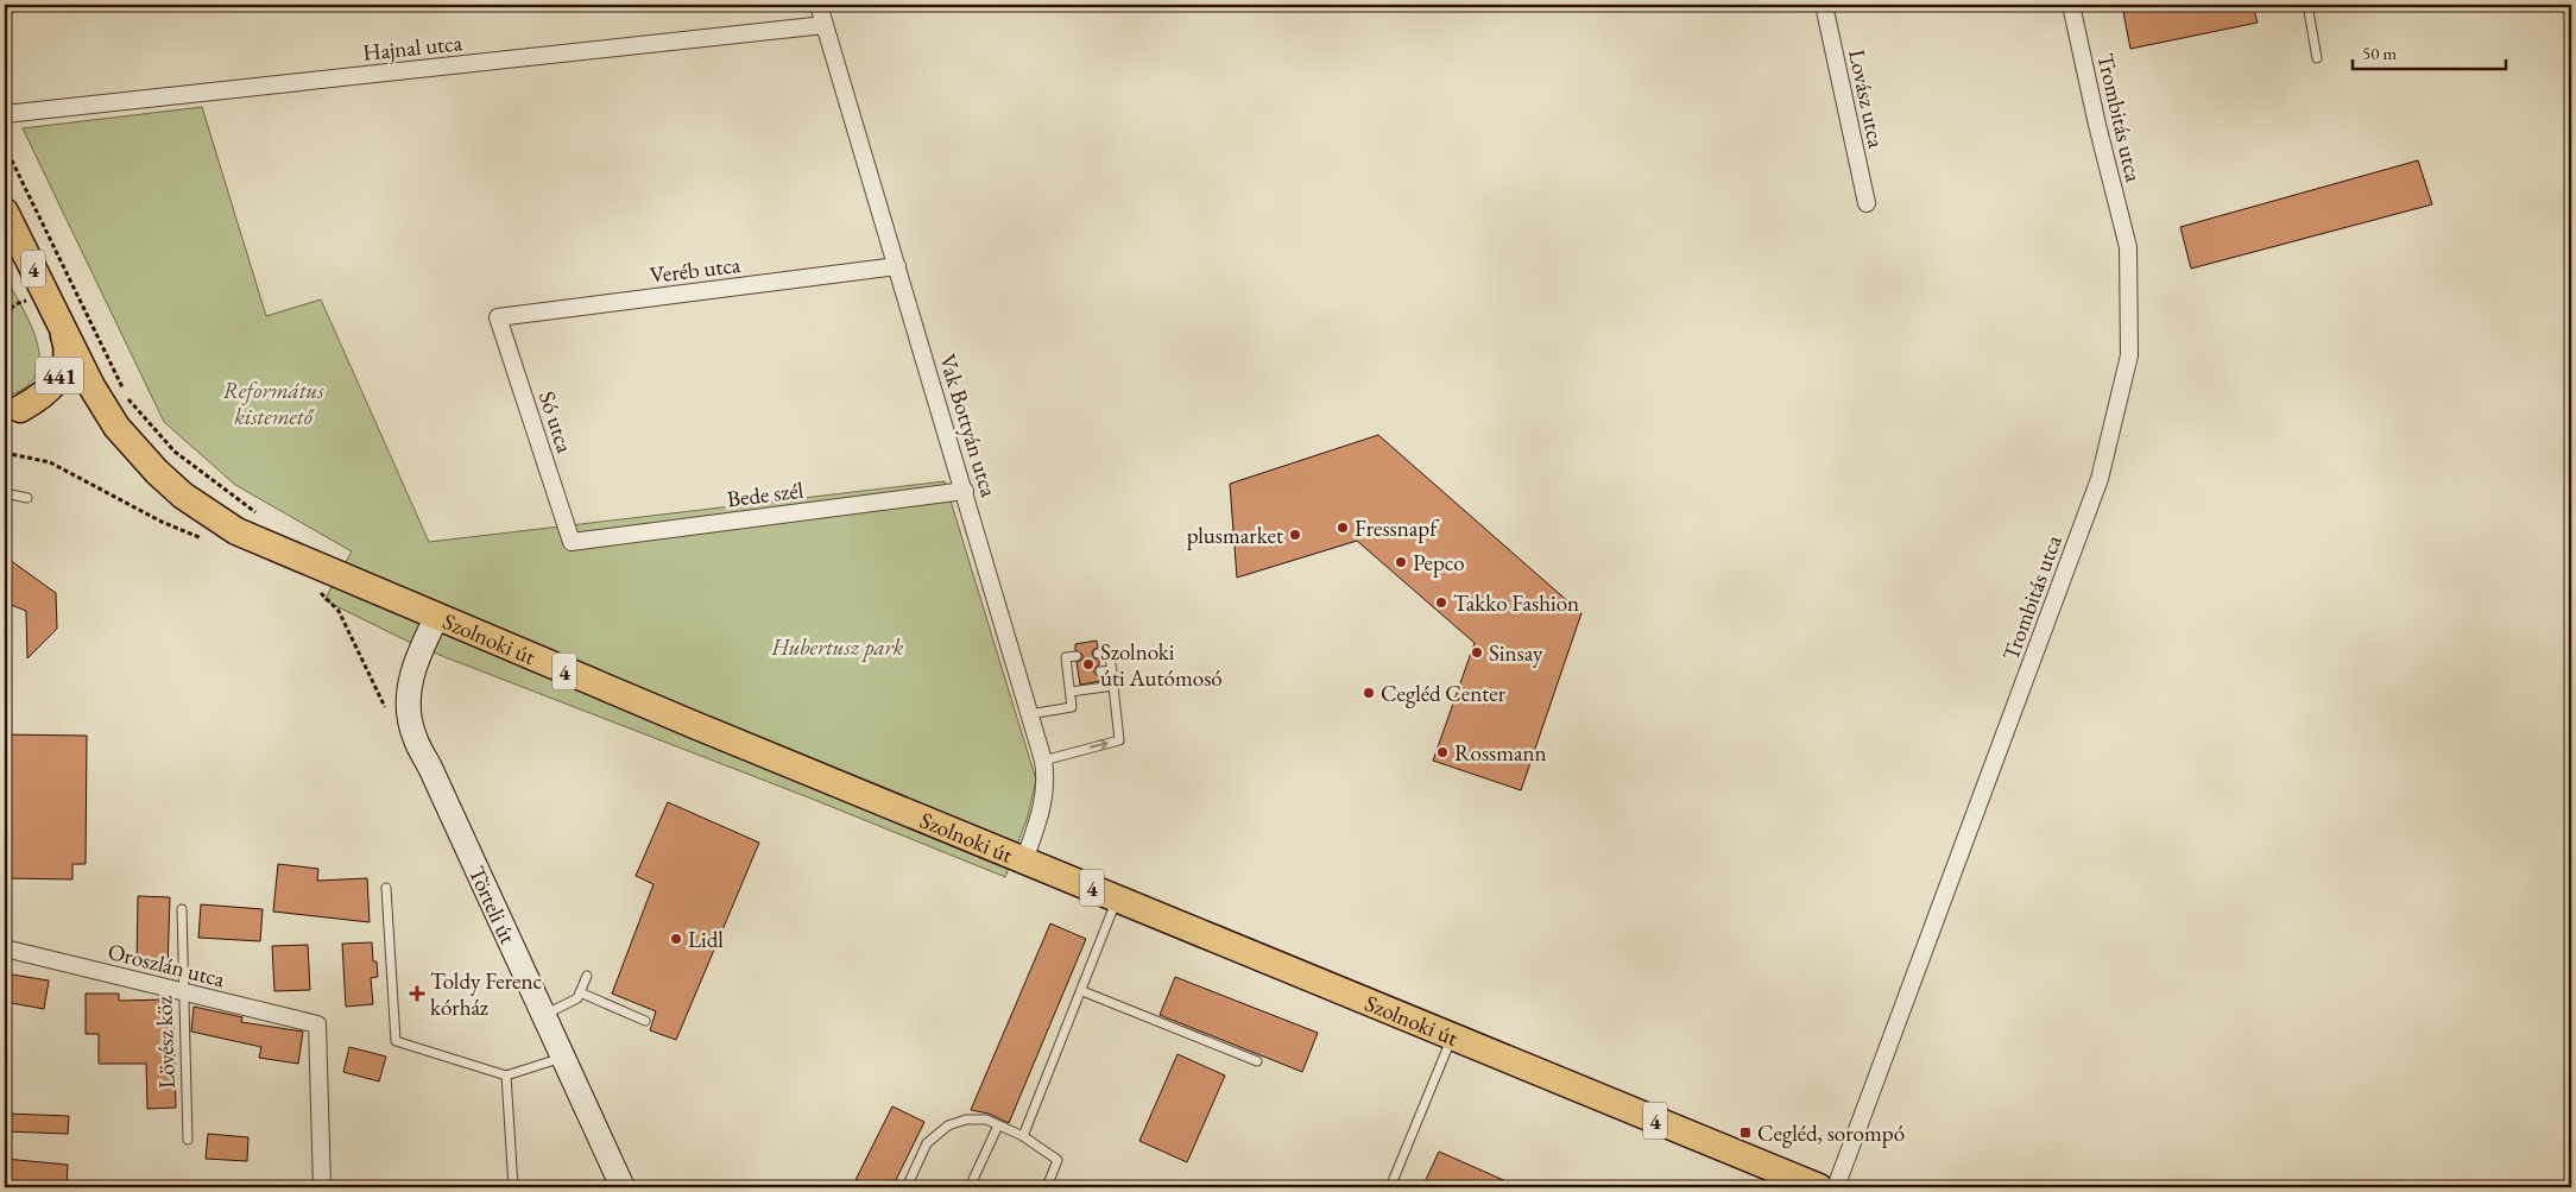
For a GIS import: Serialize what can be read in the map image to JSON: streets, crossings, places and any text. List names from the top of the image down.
{
  "streets": {
    "main road": [
      "4",
      "441",
      "Szolnoki út",
      "Törteli út"
    ],
    "street": [
      "Hajnal utca",
      "Lovász utca",
      "Trombitás utca",
      "Veréb utca",
      "Só utca",
      "Vak Bottyán utca",
      "Bede szél",
      "Oroszlán utca"
    ],
    "lane": ["Lövész köz"]
  },
  "crossings": [
    ["Hajnal utca", "Vak Bottyán utca"],
    ["4", "441"],
    ["4", "Szolnoki út"],
    ["Veréb utca", "Só utca"],
    ["Veréb utca", "Vak Bottyán utca"],
    ["441", "Szolnoki út"],
    ["Só utca", "Bede szél"],
    ["Vak Bottyán utca", "Bede szél"],
    ["Vak Bottyán utca", "Szolnoki út"],
    ["Szolnoki út", "Törteli út"],
    ["Oroszlán utca", "Lövész köz"]
  ],
  "parks": ["Református kistemető", "Hubertusz park"],
  "places": {
    "other": [
      "Fressnapf",
      "plusmarket",
      "Pepco",
      "Takko Fashion",
      "Sinsay",
      "Szolnoki úti Autómosó",
      "Cegléd Center",
      "Rossmann",
      "Lidl"
    ],
    "health": ["Toldy Ferenc kórház"],
    "transit": ["Cegléd, sorompó"]
  },
  "scale_bar": "50 m"
}
